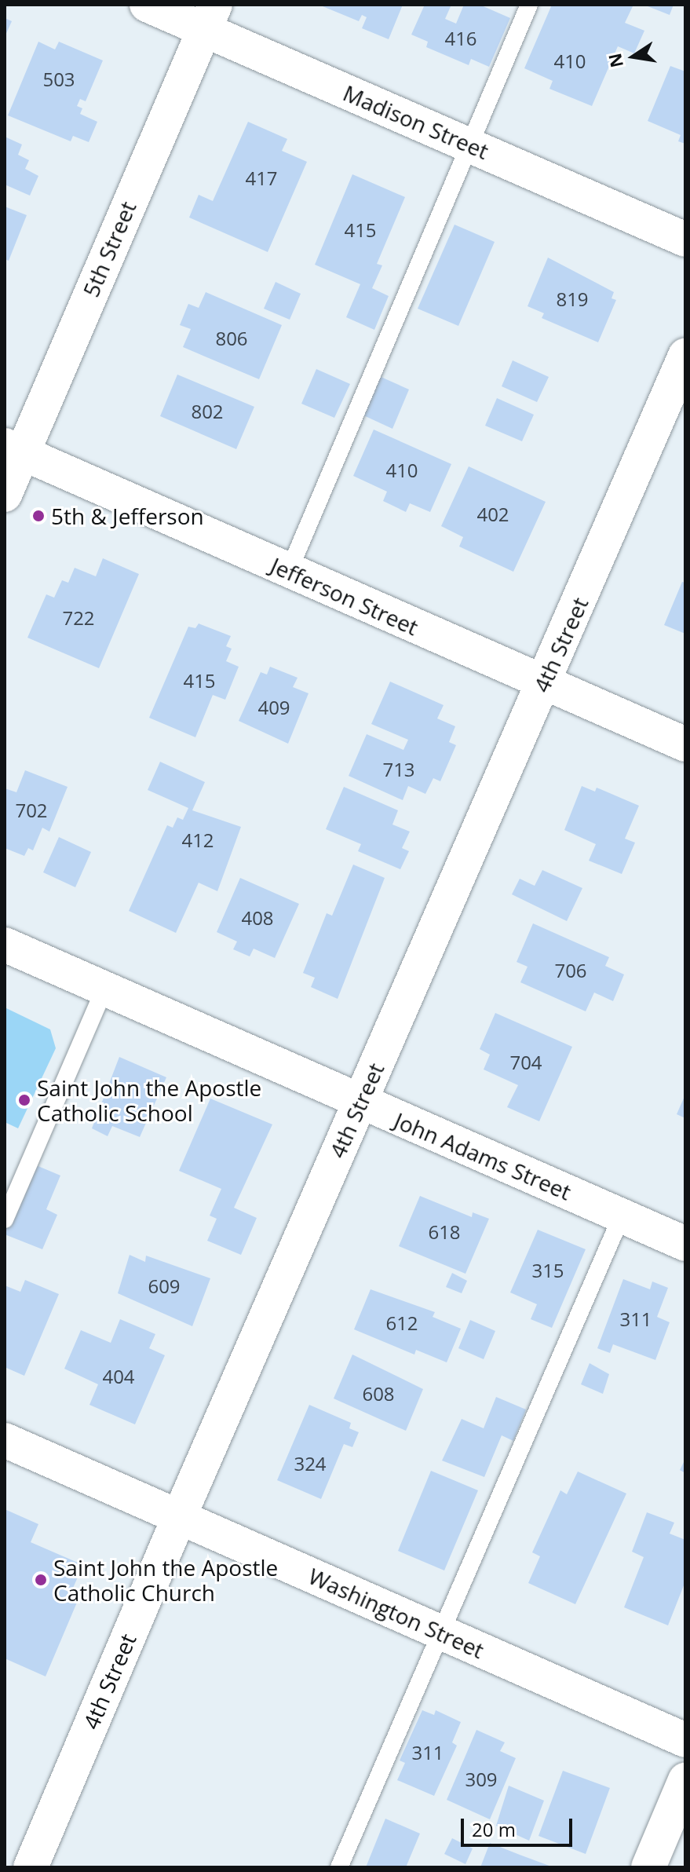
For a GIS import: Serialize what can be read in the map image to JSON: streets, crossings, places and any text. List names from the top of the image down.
{
  "streets": {
    "street": [
      "Madison Street",
      "5th Street",
      "Jefferson Street",
      "4th Street",
      "John Adams Street",
      "Washington Street"
    ]
  },
  "crossings": [
    ["Madison Street", "5th Street"],
    ["5th Street", "Jefferson Street"],
    ["Jefferson Street", "4th Street"],
    ["4th Street", "John Adams Street"],
    ["4th Street", "Washington Street"]
  ],
  "places": ["5th & Jefferson", "Saint John the Apostle Catholic School", "Saint John the Apostle Catholic Church"],
  "house_numbers": [
    "416",
    "410",
    "503",
    "417",
    "415",
    "819",
    "806",
    "802",
    "410",
    "402",
    "722",
    "415",
    "409",
    "713",
    "702",
    "412",
    "408",
    "706",
    "704",
    "618",
    "315",
    "609",
    "311",
    "612",
    "404",
    "608",
    "324",
    "311",
    "309"
  ],
  "scale_bar": "20 m",
  "north": "left"
}
